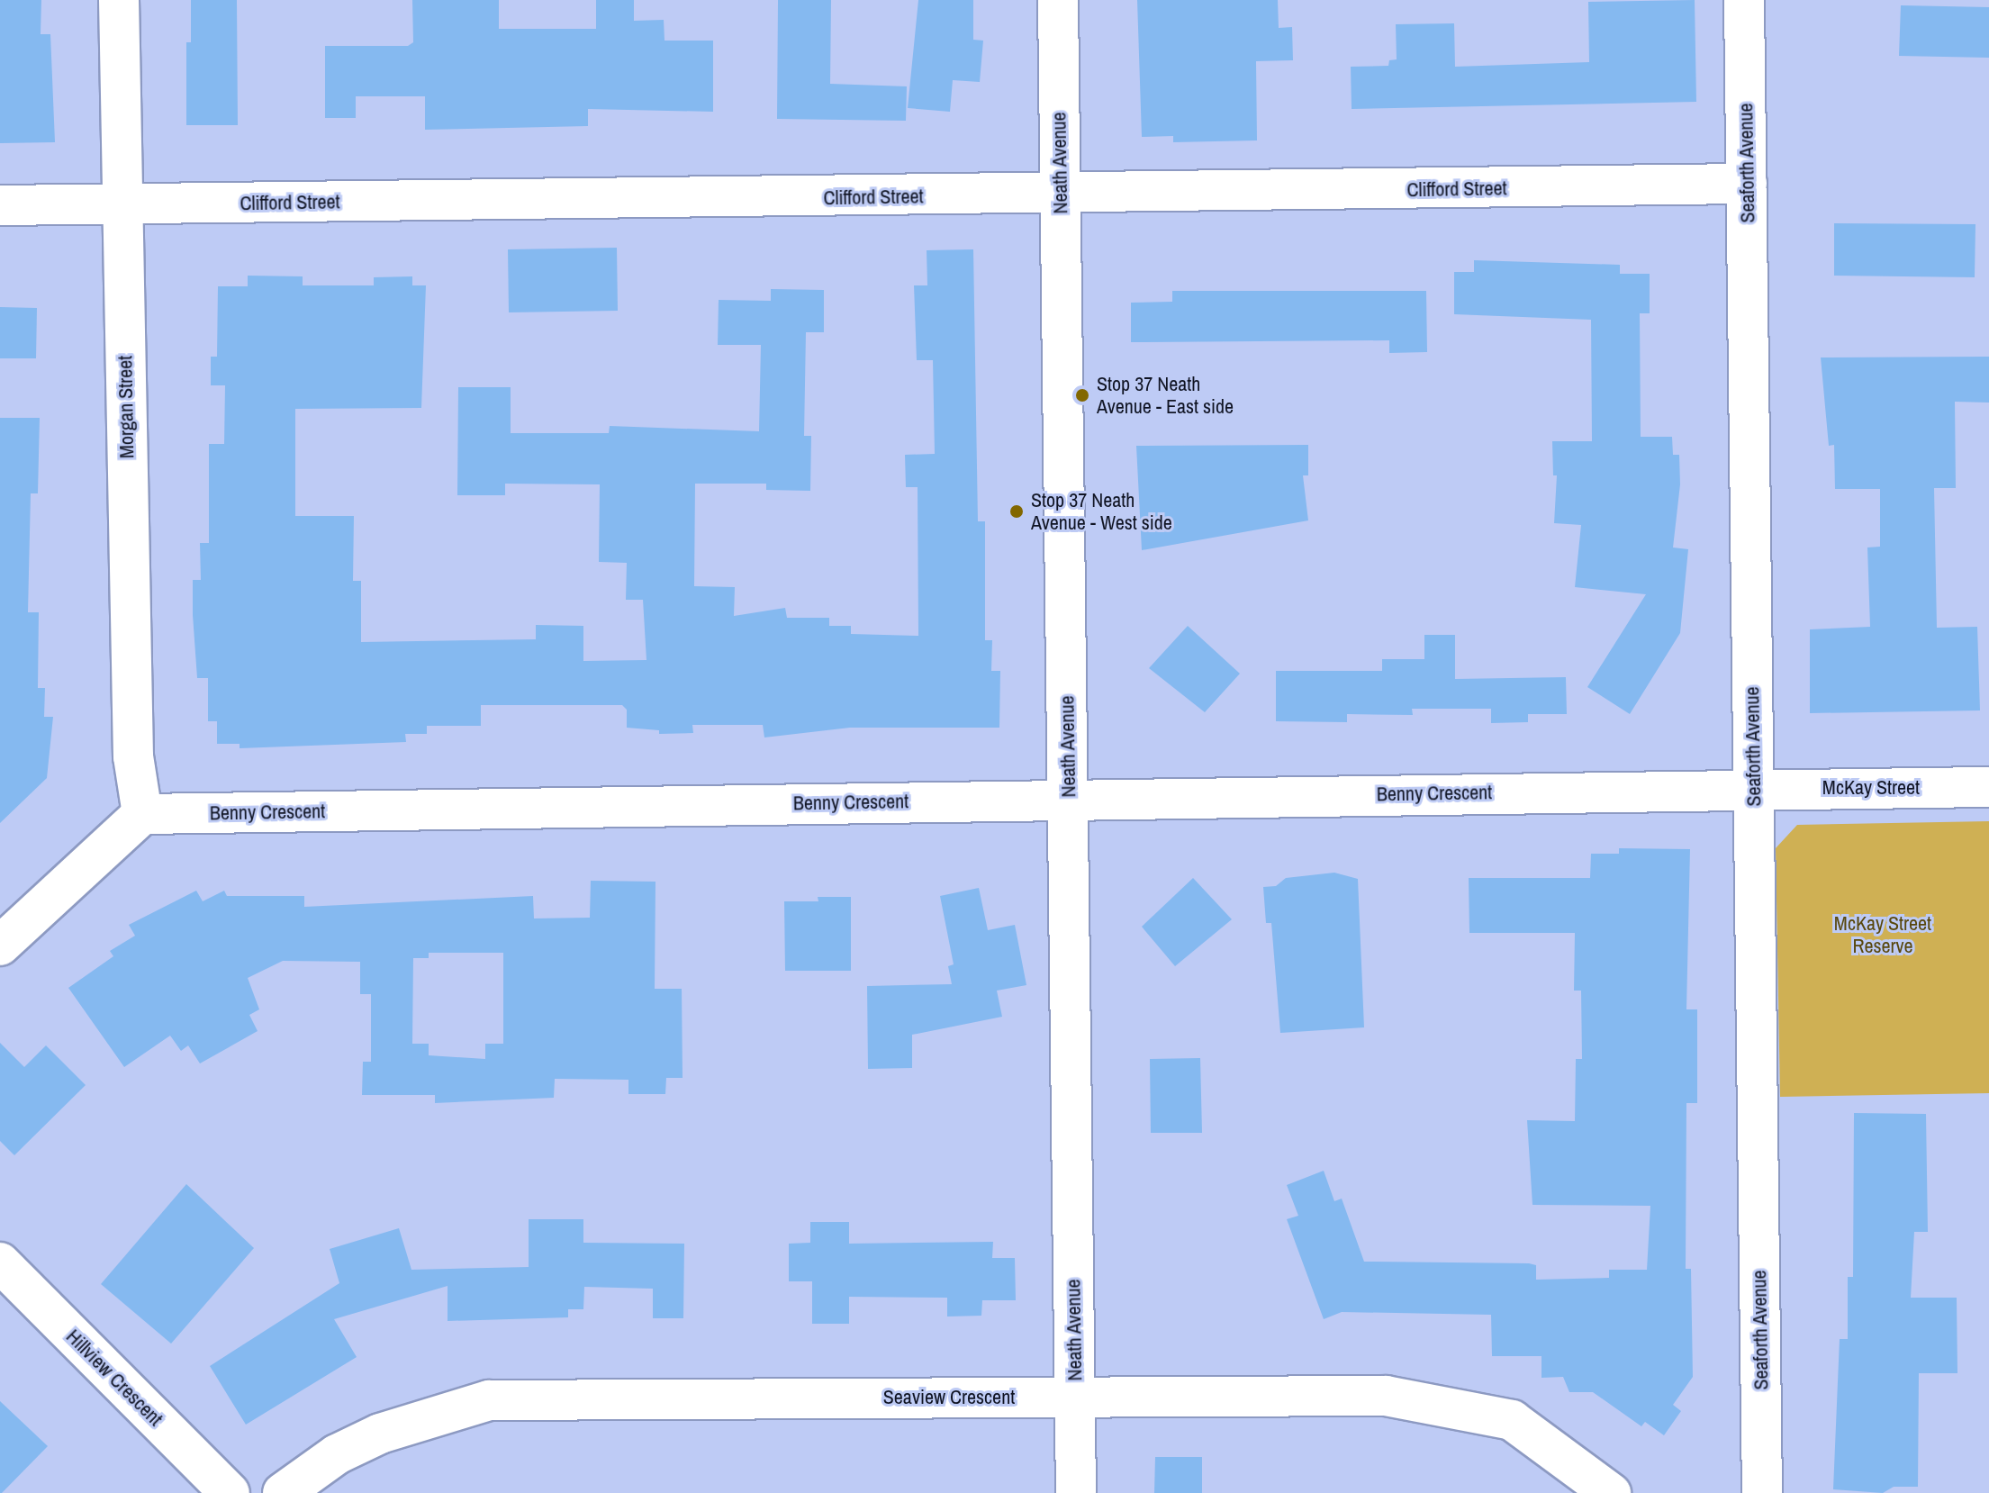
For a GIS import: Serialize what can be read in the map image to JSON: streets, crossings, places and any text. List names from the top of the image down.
{
  "streets": {
    "street": [
      "Neath Avenue",
      "Seaforth Avenue",
      "Clifford Street",
      "Morgan Street",
      "McKay Street",
      "Benny Crescent",
      "Hillview Crescent",
      "Seaview Crescent"
    ]
  },
  "crossings": [
    ["Neath Avenue", "Clifford Street"],
    ["Neath Avenue", "Benny Crescent"],
    ["Neath Avenue", "Seaview Crescent"],
    ["Seaforth Avenue", "Clifford Street"],
    ["Seaforth Avenue", "McKay Street"],
    ["Seaforth Avenue", "Benny Crescent"],
    ["Clifford Street", "Morgan Street"],
    ["Morgan Street", "Benny Crescent"],
    ["McKay Street", "Benny Crescent"]
  ],
  "parks": ["McKay Street Reserve"],
  "places": ["Stop 37 Neath Avenue - East side", "Stop 37 Neath Avenue - West side"]
}
